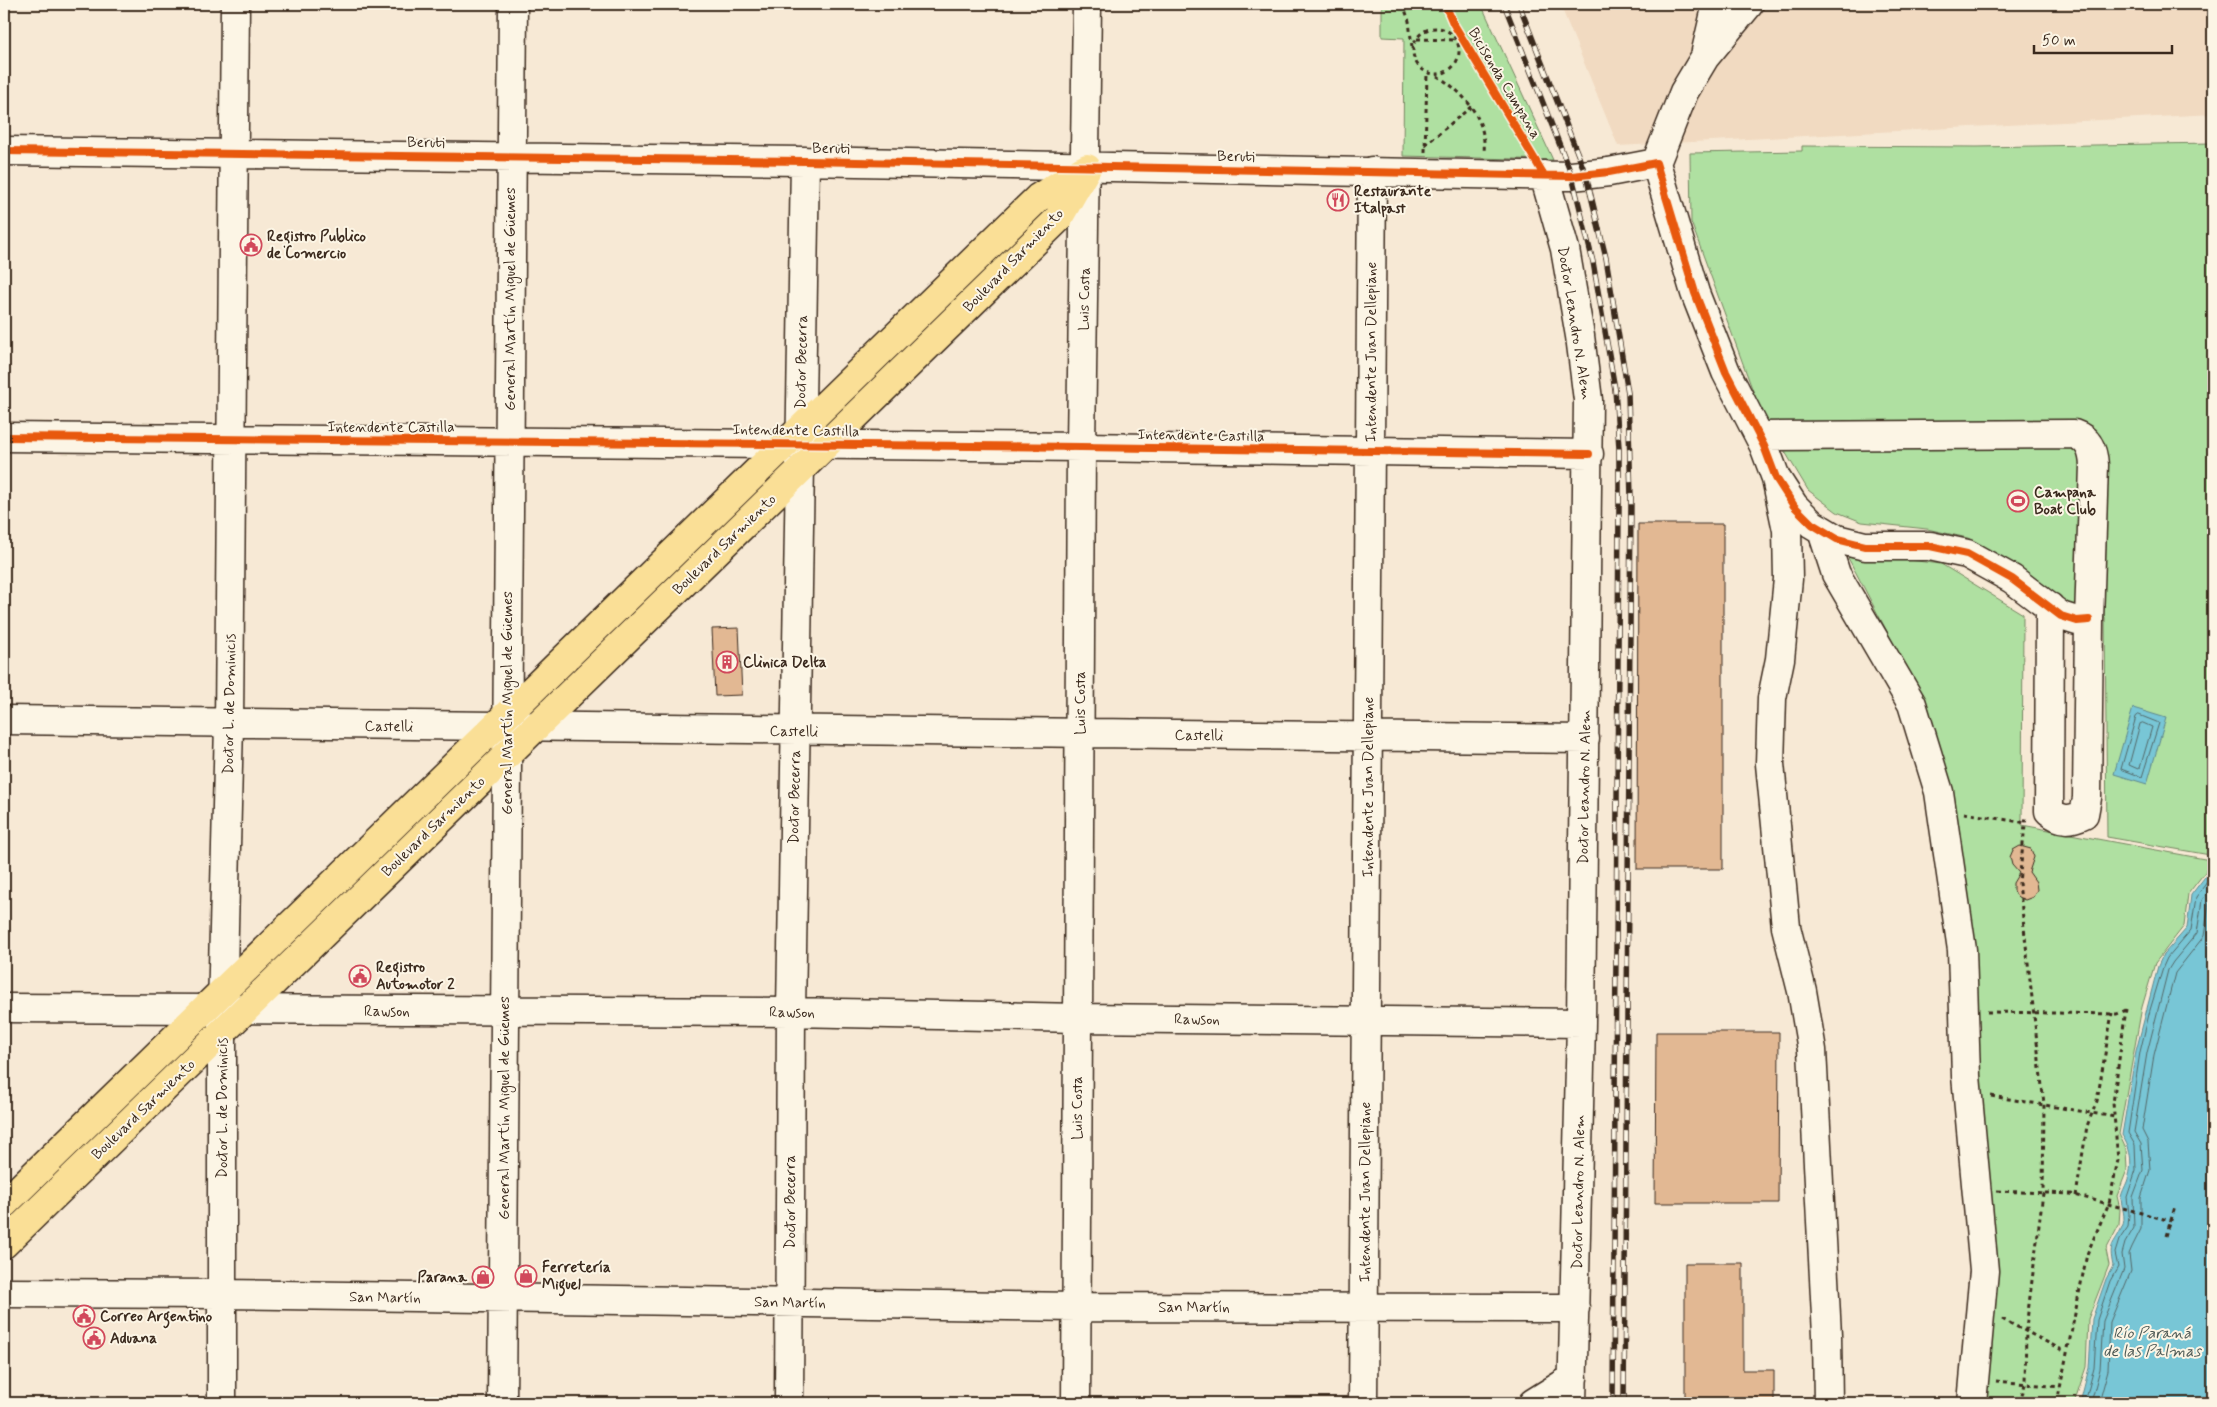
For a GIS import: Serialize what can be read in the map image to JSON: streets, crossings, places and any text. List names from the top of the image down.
{
  "streets": {
    "main road": ["Boulevard Sarmiento"],
    "street": [
      "Beruti",
      "General Martín Miguel de Güemes",
      "Luis Costa",
      "Doctor Leandro N. Alem",
      "Intendente Juan Dellepiane",
      "Doctor Becerra",
      "Intendente Castilla",
      "Doctor L. de Dominicis",
      "Castelli",
      "Rawson",
      "San Martín"
    ],
    "cycle path": ["Bicisenda Campana"]
  },
  "crossings": [
    ["Beruti", "Boulevard Sarmiento"],
    ["Beruti", "General Martín Miguel de Güemes"],
    ["Beruti", "Luis Costa"],
    ["Beruti", "Doctor Leandro N. Alem"],
    ["Beruti", "Intendente Juan Dellepiane"],
    ["Beruti", "Doctor Becerra"],
    ["Beruti", "Doctor L. de Dominicis"],
    ["Boulevard Sarmiento", "General Martín Miguel de Güemes"],
    ["Boulevard Sarmiento", "Luis Costa"],
    ["Boulevard Sarmiento", "Doctor Becerra"],
    ["Boulevard Sarmiento", "Intendente Castilla"],
    ["Boulevard Sarmiento", "Doctor L. de Dominicis"],
    ["Boulevard Sarmiento", "Castelli"],
    ["Boulevard Sarmiento", "Rawson"],
    ["General Martín Miguel de Güemes", "Intendente Castilla"],
    ["General Martín Miguel de Güemes", "Castelli"],
    ["General Martín Miguel de Güemes", "Rawson"],
    ["General Martín Miguel de Güemes", "San Martín"],
    ["Luis Costa", "Intendente Castilla"],
    ["Luis Costa", "Castelli"],
    ["Luis Costa", "Rawson"],
    ["Luis Costa", "San Martín"],
    ["Doctor Leandro N. Alem", "Intendente Castilla"],
    ["Doctor Leandro N. Alem", "Castelli"],
    ["Doctor Leandro N. Alem", "Rawson"],
    ["Doctor Leandro N. Alem", "San Martín"],
    ["Intendente Juan Dellepiane", "Intendente Castilla"],
    ["Intendente Juan Dellepiane", "Castelli"],
    ["Intendente Juan Dellepiane", "Rawson"],
    ["Intendente Juan Dellepiane", "San Martín"],
    ["Doctor Becerra", "Intendente Castilla"],
    ["Doctor Becerra", "Castelli"],
    ["Doctor Becerra", "Rawson"],
    ["Doctor Becerra", "San Martín"],
    ["Intendente Castilla", "Doctor L. de Dominicis"],
    ["Doctor L. de Dominicis", "Castelli"],
    ["Doctor L. de Dominicis", "Rawson"],
    ["Doctor L. de Dominicis", "San Martín"]
  ],
  "water": ["Río Paraná de las Palmas"],
  "places": {
    "restaurant": ["Restaurante Italpast"],
    "public building": [
      "Registro Publico de Comercio",
      "Registro Automotor 2",
      "Correo Argentino",
      "Aduana"
    ],
    "sports": ["Campana Boat Club"],
    "building": ["Clinica Delta"],
    "shop": ["Ferretería Miguel", "Parana"]
  },
  "scale_bar": "50 m"
}
